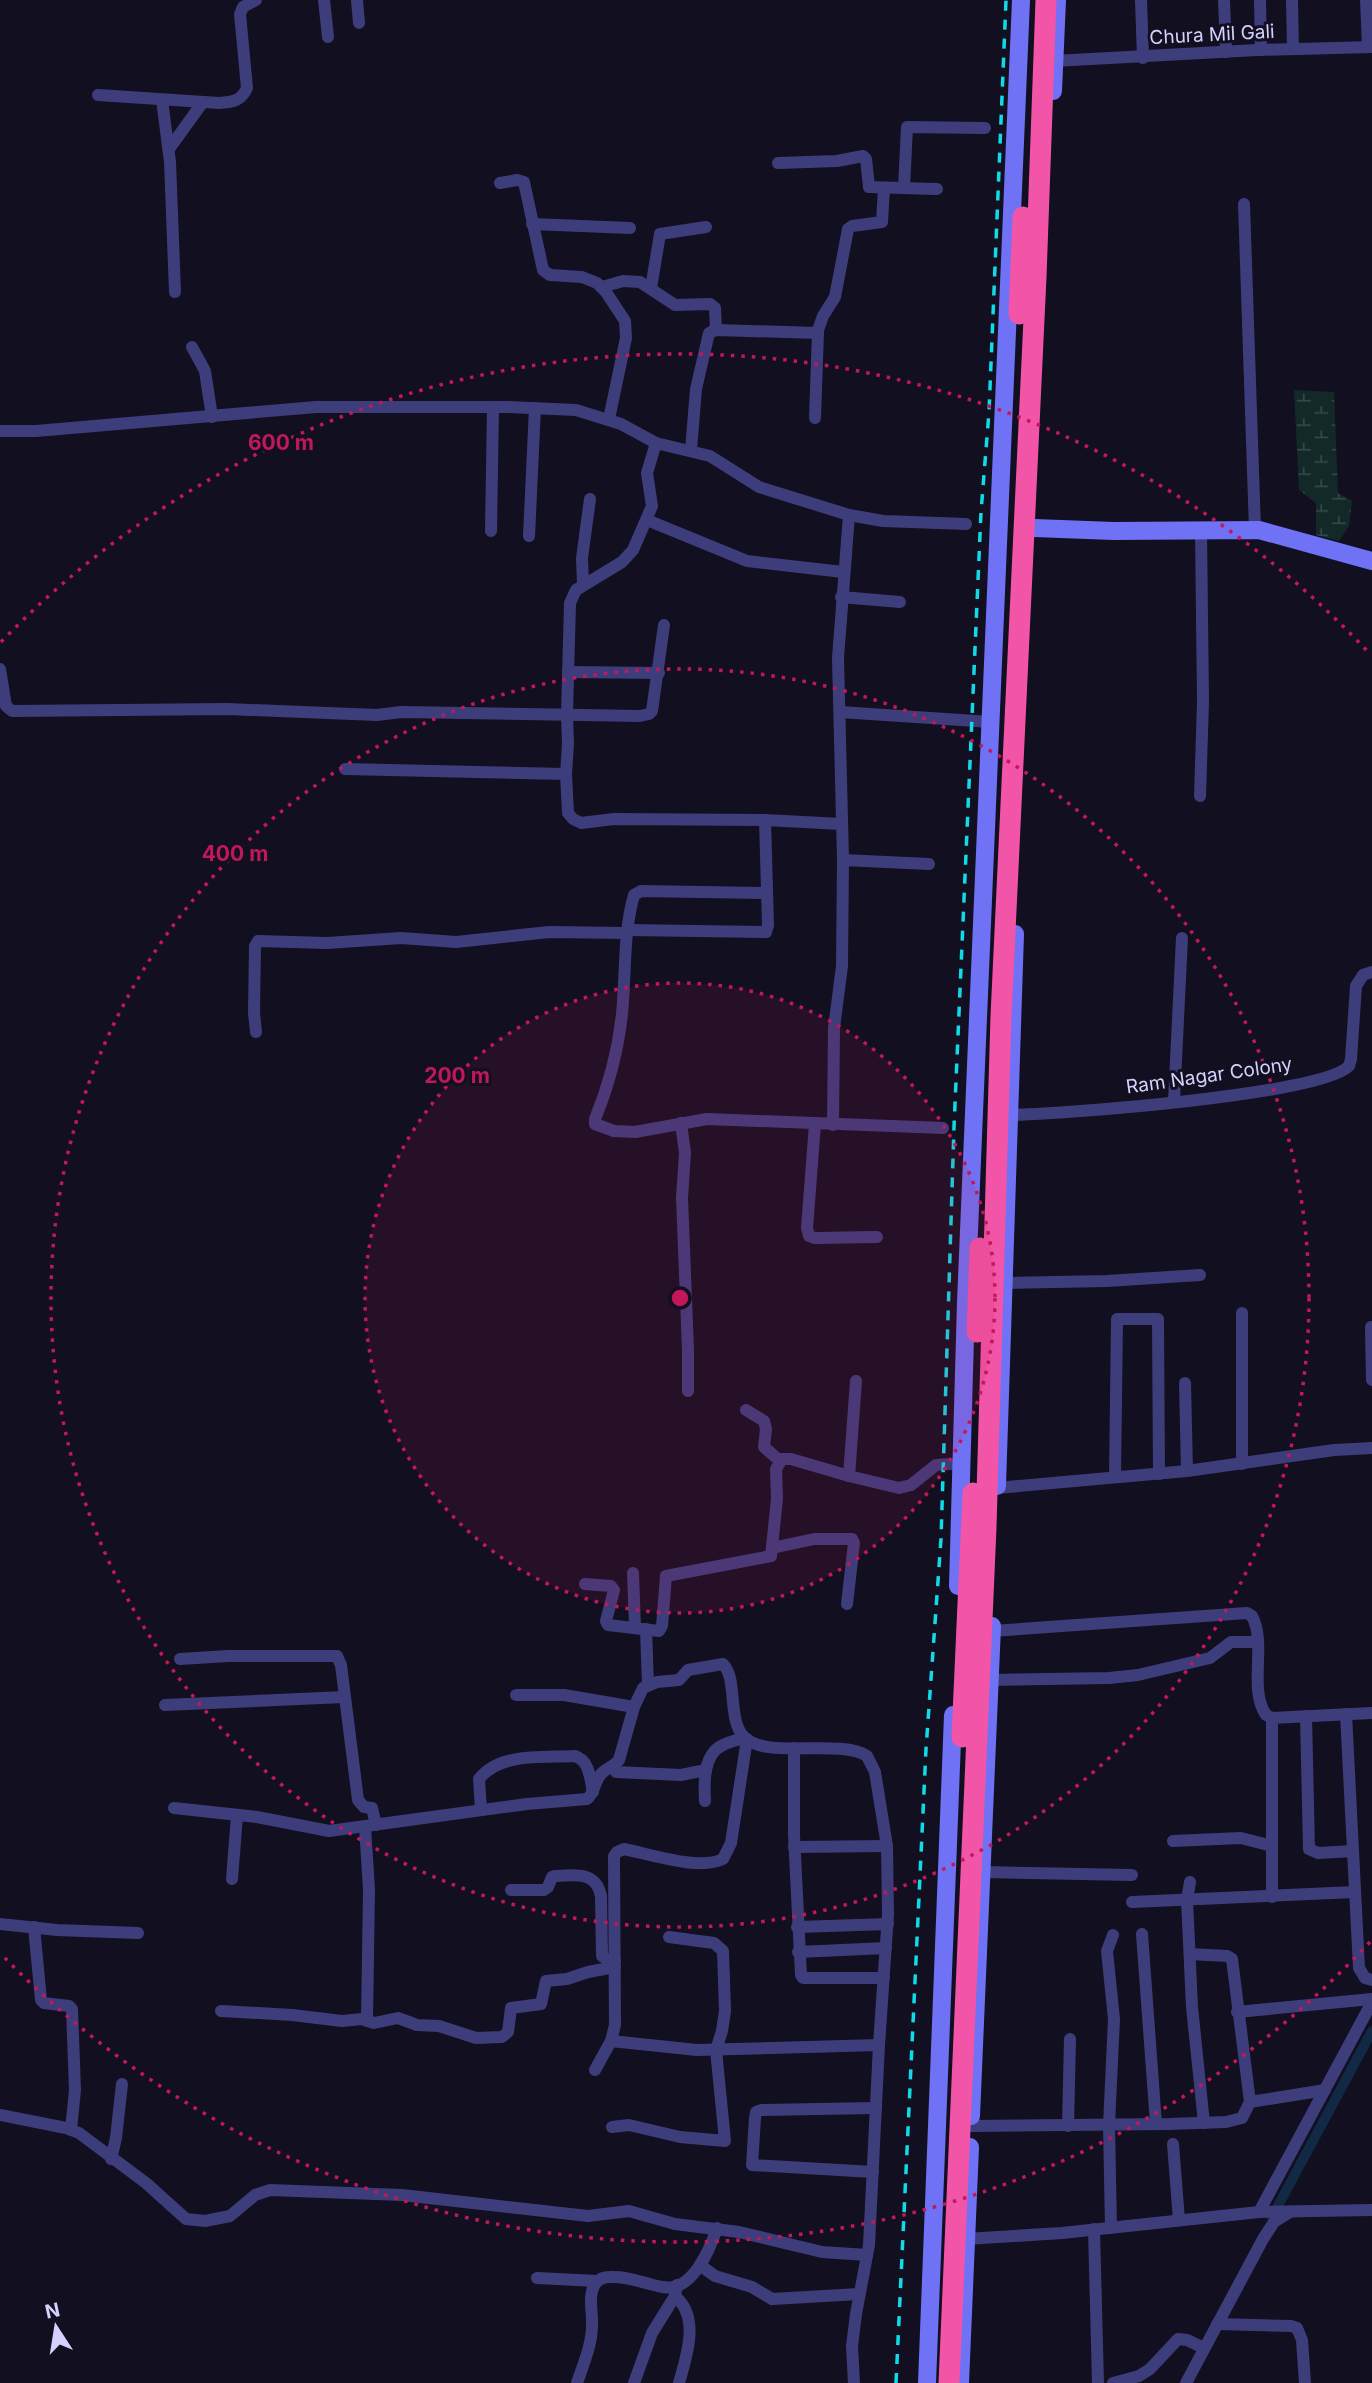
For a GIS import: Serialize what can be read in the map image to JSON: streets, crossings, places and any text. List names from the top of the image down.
{
  "streets": {
    "street": ["Chura Mil Gali", "Ram Nagar Colony"]
  },
  "north": "top",
  "rings": ["600 m", "400 m", "200 m"]
}
